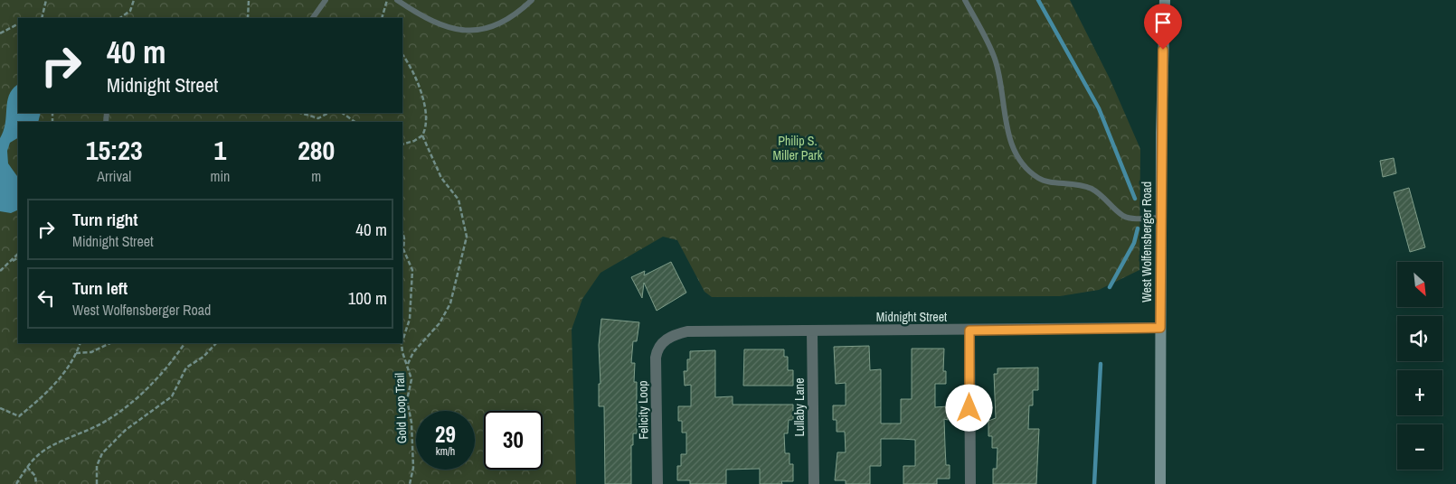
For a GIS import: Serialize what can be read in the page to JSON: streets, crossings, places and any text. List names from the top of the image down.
{
  "streets": {
    "main road": ["West Wolfensberger Road"],
    "street": ["Midnight Street", "Lullaby Lane", "Felicity Loop"],
    "path": ["Gold Loop Trail"]
  },
  "crossings": [
    ["West Wolfensberger Road", "Midnight Street"],
    ["Midnight Street", "Lullaby Lane"],
    ["Midnight Street", "Felicity Loop"]
  ],
  "parks": ["Philip S. Miller Park"],
  "north": "bottom right",
  "page": {
    "turn": ["40 m", "Midnight Street"],
    "eta": [
      "15:23",
      "Arrival",
      "1",
      "min",
      "280",
      "m"
    ],
    "list": [
      {
        "name": "Turn right",
        "note": "Midnight Street",
        "value": "40 m"
      },
      {
        "name": "Turn left",
        "note": "West Wolfensberger Road",
        "value": "100 m"
      }
    ],
    "map_buttons": ["+", "−"],
    "speed": "29 km/h",
    "limit": "30"
  }
}
